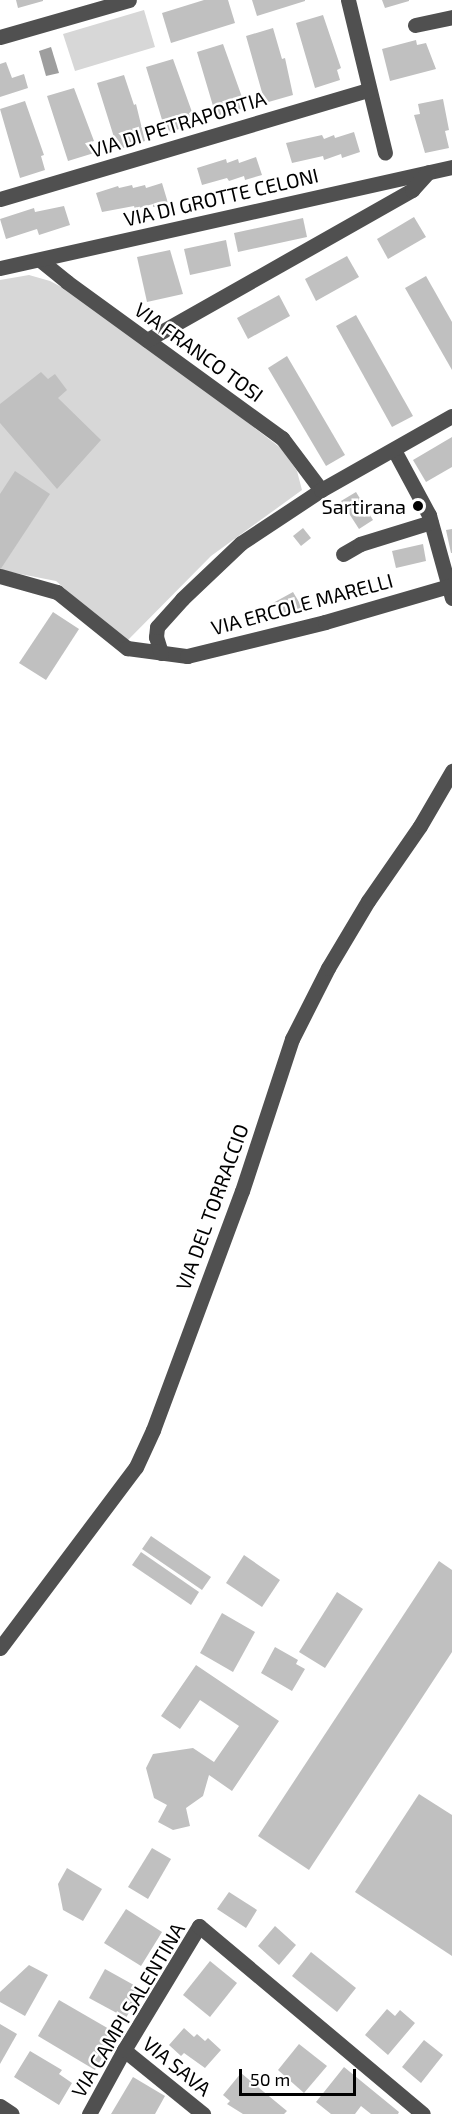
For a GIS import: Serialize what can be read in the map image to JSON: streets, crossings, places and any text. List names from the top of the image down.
{
  "streets": {
    "street": [
      "VIA DI PETRAPORTIA",
      "VIA DI GROTTE CELONI",
      "VIA FRANCO TOSI",
      "VIA ERCOLE MARELLI",
      "VIA DEL TORRACCIO",
      "VIA CAMPI SALENTINA",
      "VIA SAVA"
    ]
  },
  "crossings": [
    ["VIA DI GROTTE CELONI", "VIA FRANCO TOSI"],
    ["VIA CAMPI SALENTINA", "VIA SAVA"]
  ],
  "places": ["Sartirana"],
  "scale_bar": "50 m"
}
